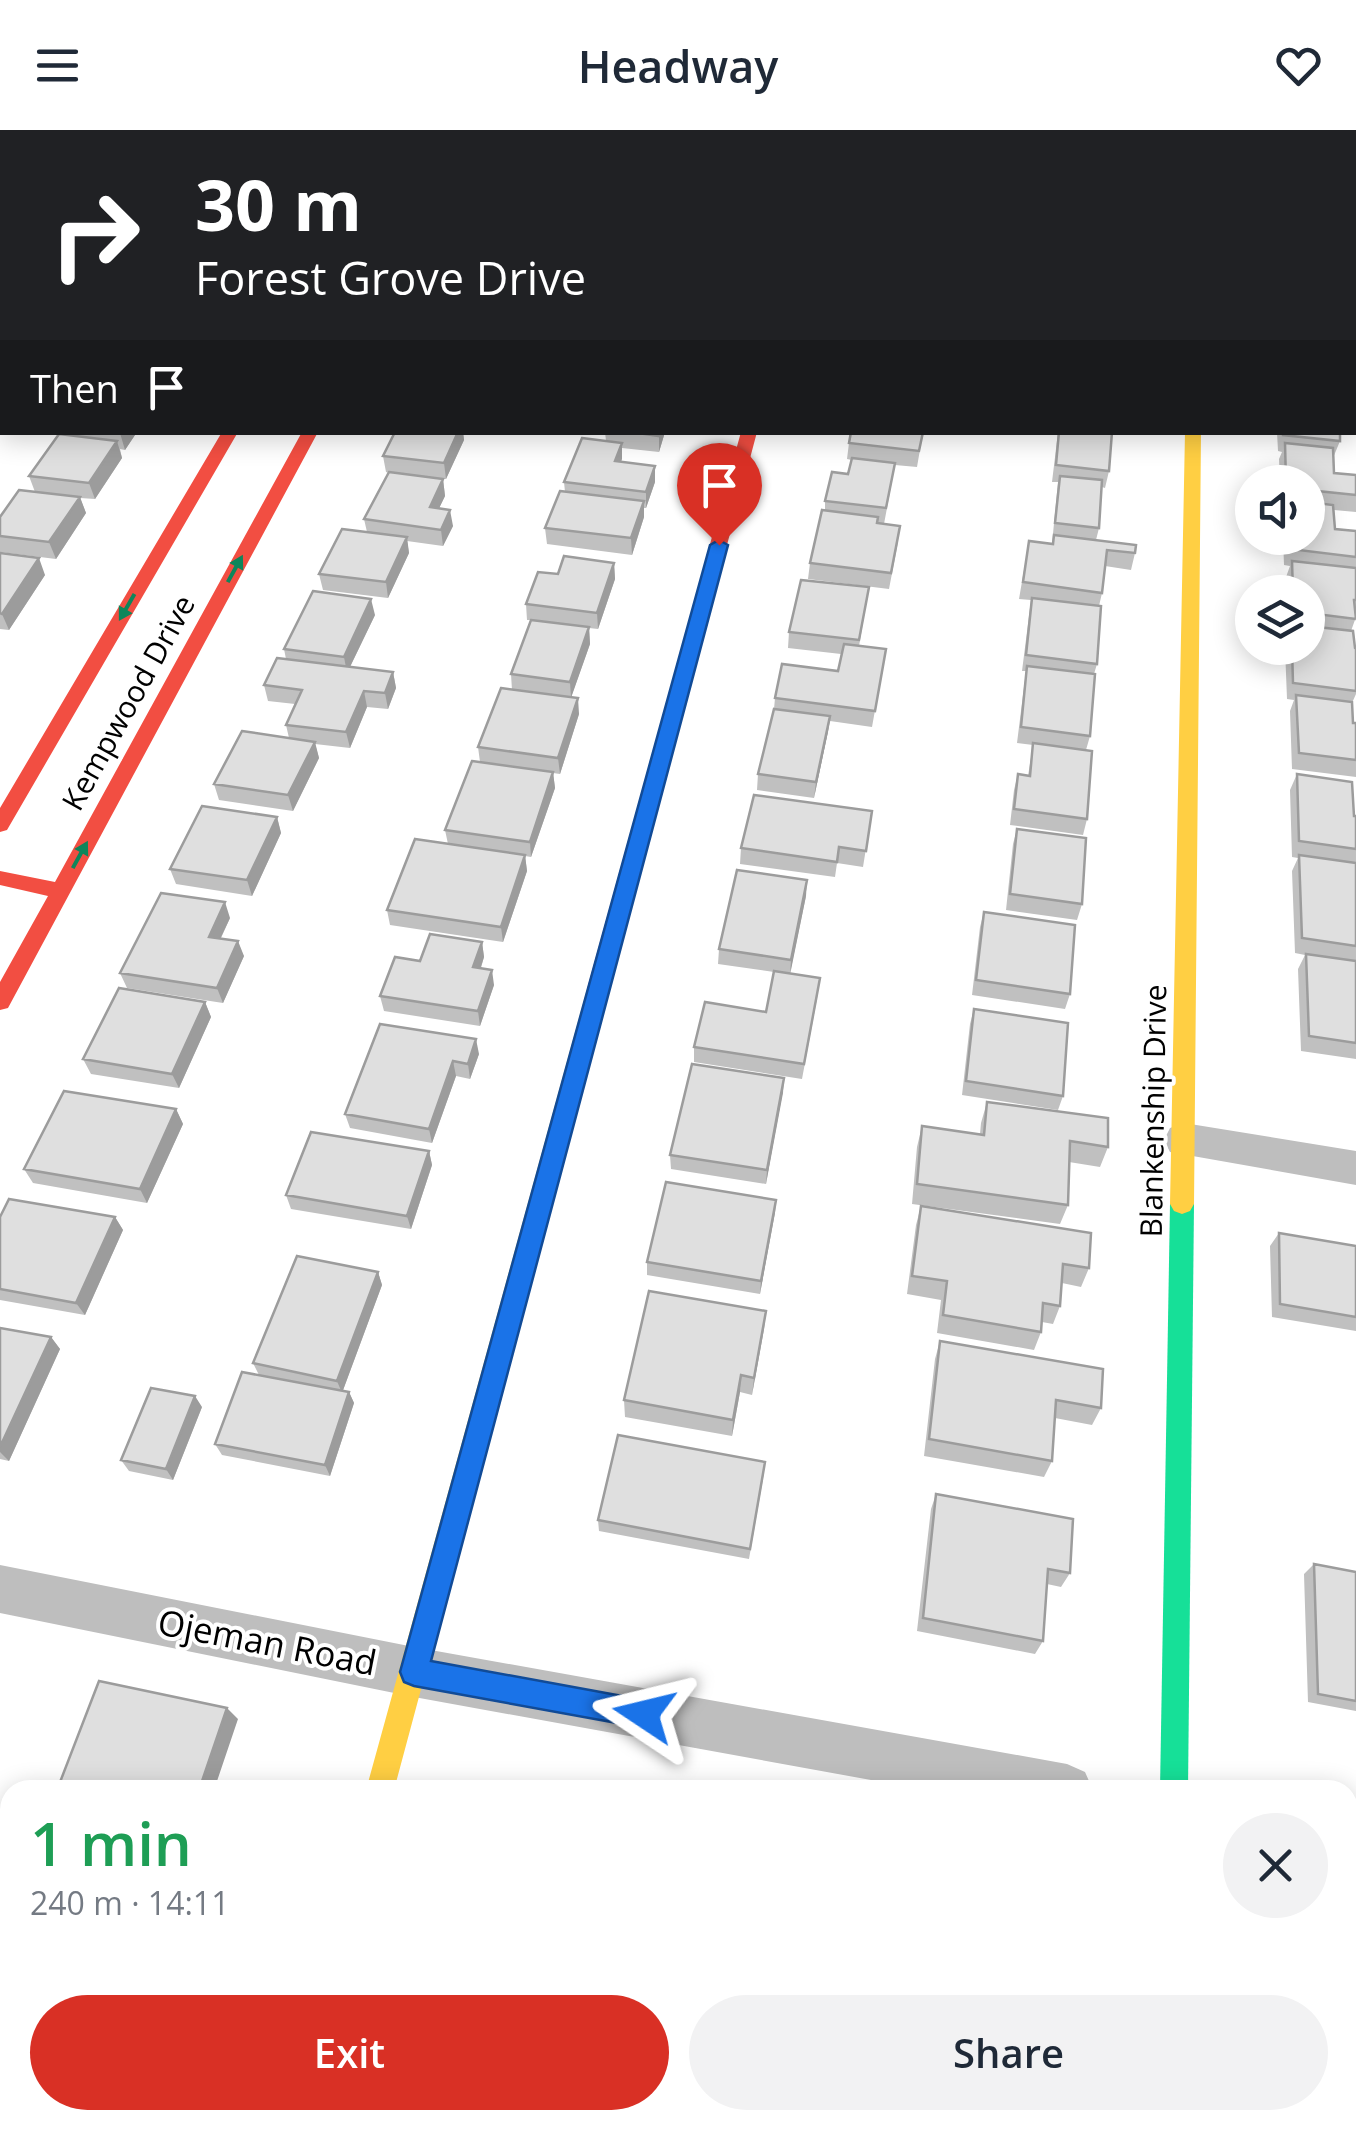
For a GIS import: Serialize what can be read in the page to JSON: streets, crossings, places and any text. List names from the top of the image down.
{
  "streets": {
    "street": ["Kempwood Drive", "Blankenship Drive", "Ojeman Road"]
  },
  "page": {
    "header": "Headway",
    "turn": ["30 m", "Forest Grove Drive"],
    "then": "Then",
    "heading": ["1 min", "240 m · 14:11"],
    "buttons": ["Exit", "Share"]
  }
}
